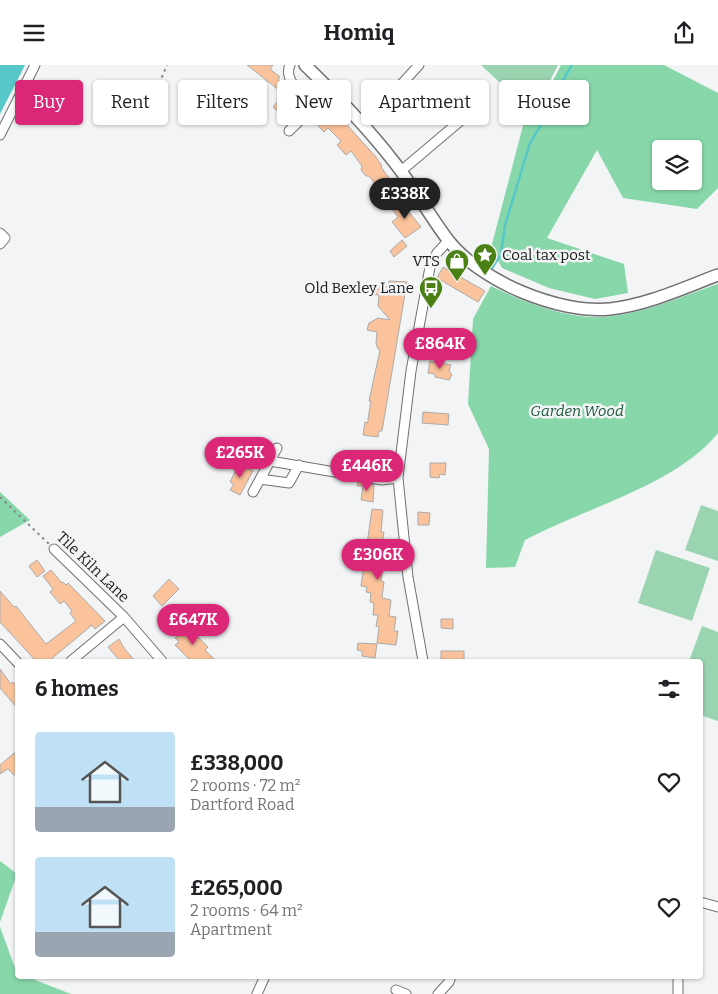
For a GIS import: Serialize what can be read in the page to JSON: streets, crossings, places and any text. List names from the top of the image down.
{
  "streets": {
    "street": ["Tile Kiln Lane"]
  },
  "parks": ["Garden Wood"],
  "places": {
    "place": ["Coal tax post"],
    "shop": ["VTS"],
    "bus stop": ["Old Bexley Lane"]
  },
  "page": {
    "header": "Homiq",
    "chip": [
      "Buy",
      "Rent",
      "Filters",
      "New",
      "Apartment",
      "House"
    ],
    "price": [
      "£338K",
      "£864K",
      "£265K",
      "£446K",
      "£306K",
      "£647K"
    ],
    "heading": "6 homes",
    "list": [
      {
        "name": "£338,000",
        "note": "2 rooms · 72 m² · Dartford Road"
      },
      {
        "name": "£265,000",
        "note": "2 rooms · 64 m² · Apartment"
      }
    ]
  }
}
